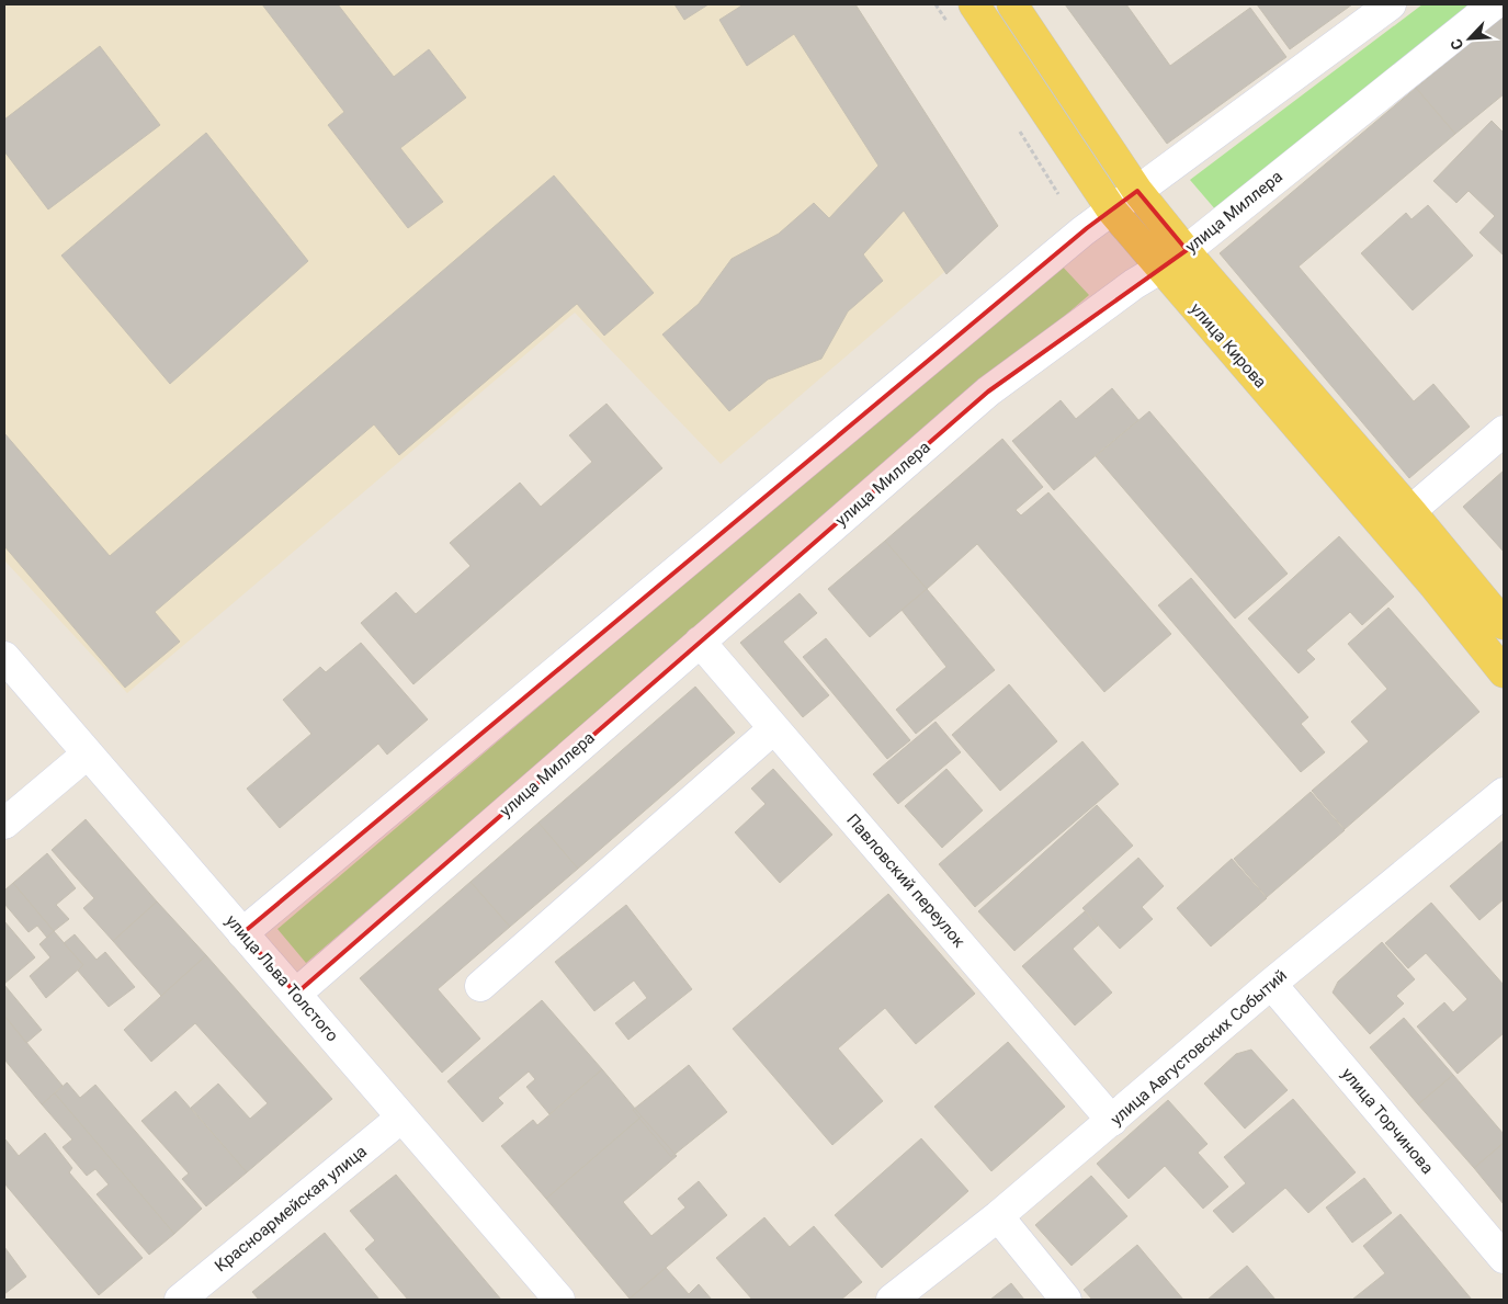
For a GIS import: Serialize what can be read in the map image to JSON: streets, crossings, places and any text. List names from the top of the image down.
{
  "streets": {
    "main road": ["улица Кирова"],
    "street": [
      "улица Миллера",
      "Павловский переулок",
      "улица Льва Толстого",
      "улица Августовских Событий",
      "улица Торчинова",
      "Красноармейская улица"
    ]
  },
  "crossings": [
    ["улица Миллера", "улица Кирова"],
    ["улица Миллера", "Павловский переулок"],
    ["улица Миллера", "улица Льва Толстого"],
    ["Павловский переулок", "улица Августовских Событий"],
    ["улица Льва Толстого", "Красноармейская улица"],
    ["улица Августовских Событий", "улица Торчинова"]
  ],
  "north": "bottom left"
}
